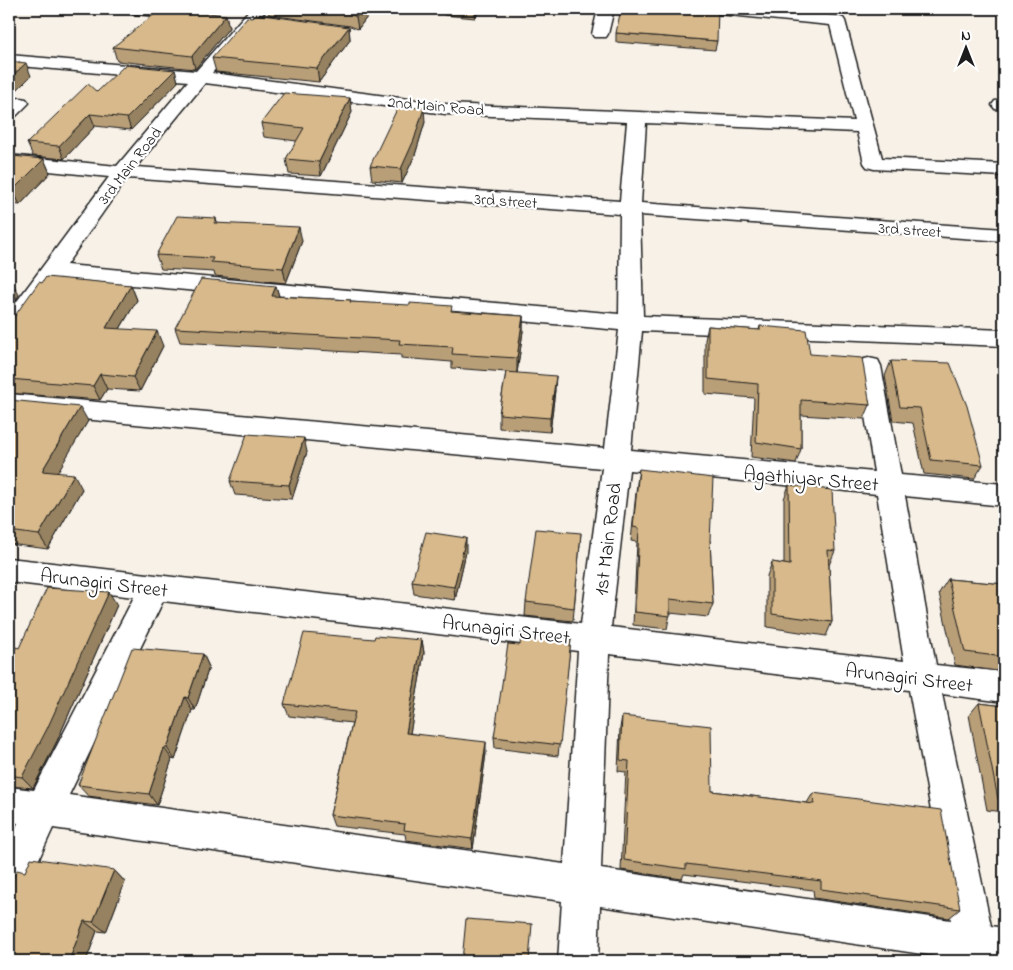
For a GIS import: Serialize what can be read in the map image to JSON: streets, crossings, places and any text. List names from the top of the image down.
{
  "streets": {
    "street": [
      "2nd Main Road",
      "3rd Main Road",
      "3rd street",
      "Agathiyar Street",
      "1st Main Road",
      "Arunagiri Street"
    ]
  },
  "crossings": [
    ["2nd Main Road", "3rd Main Road"],
    ["2nd Main Road", "1st Main Road"],
    ["3rd Main Road", "3rd street"],
    ["3rd street", "1st Main Road"],
    ["Agathiyar Street", "1st Main Road"],
    ["1st Main Road", "Arunagiri Street"]
  ],
  "north": "top"
}
